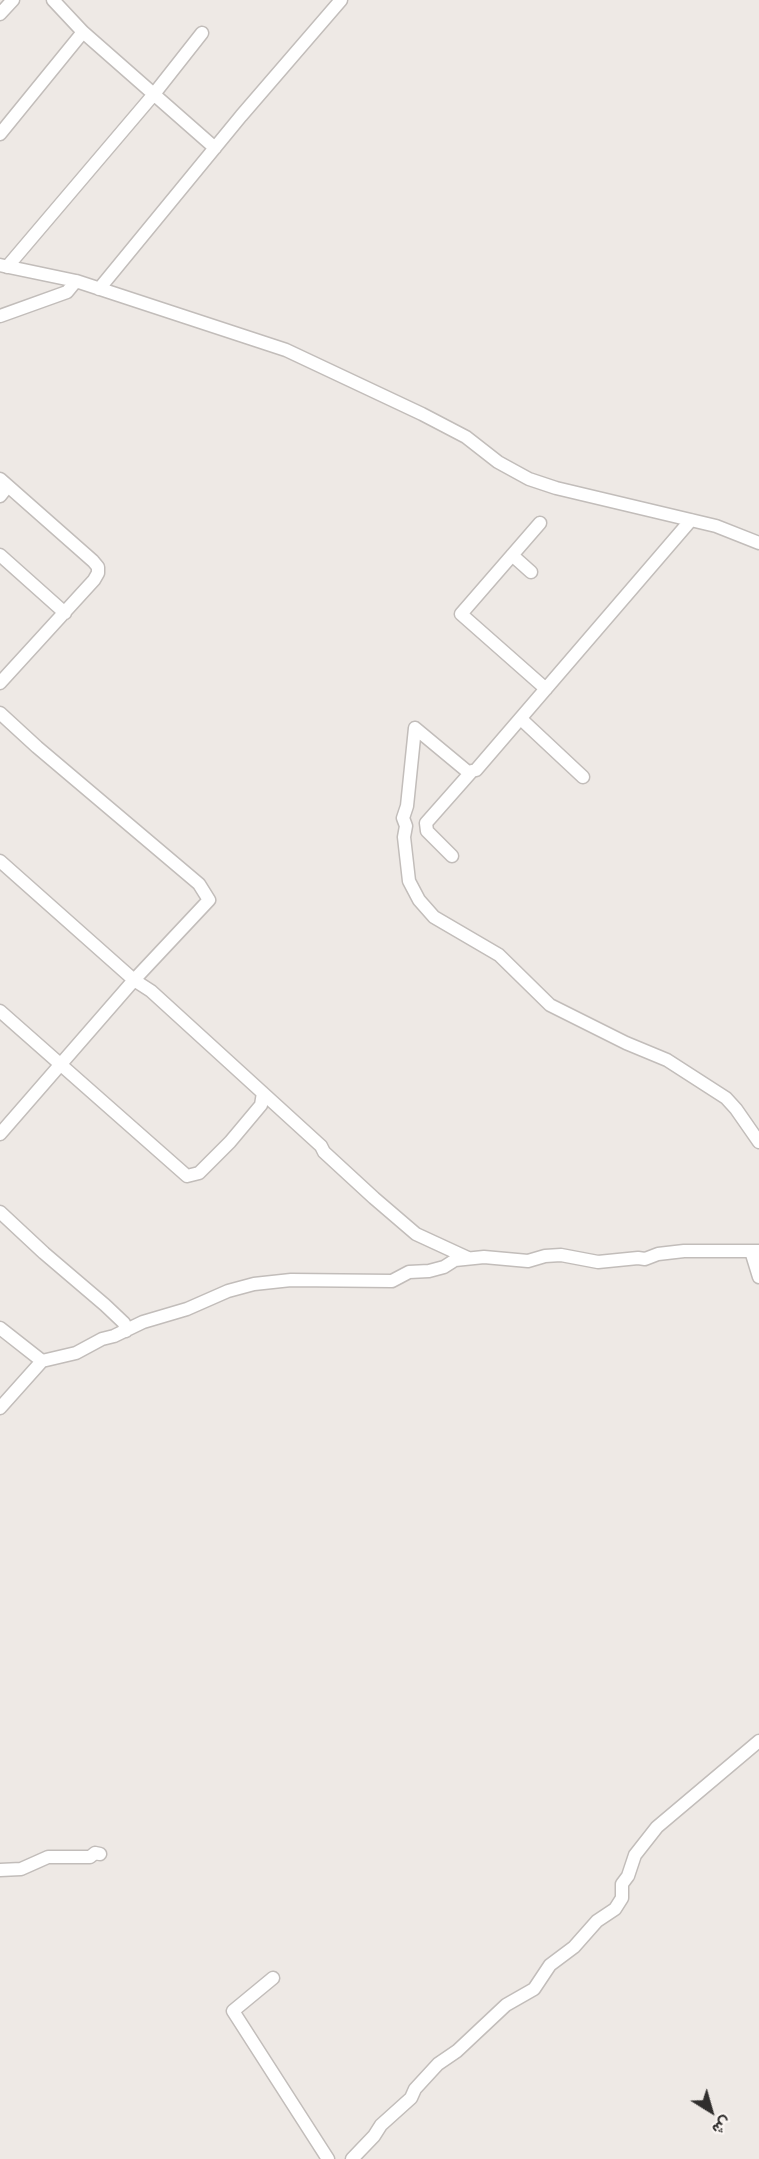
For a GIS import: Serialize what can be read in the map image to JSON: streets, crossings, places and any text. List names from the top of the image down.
{
  "north": "bottom right"
}
